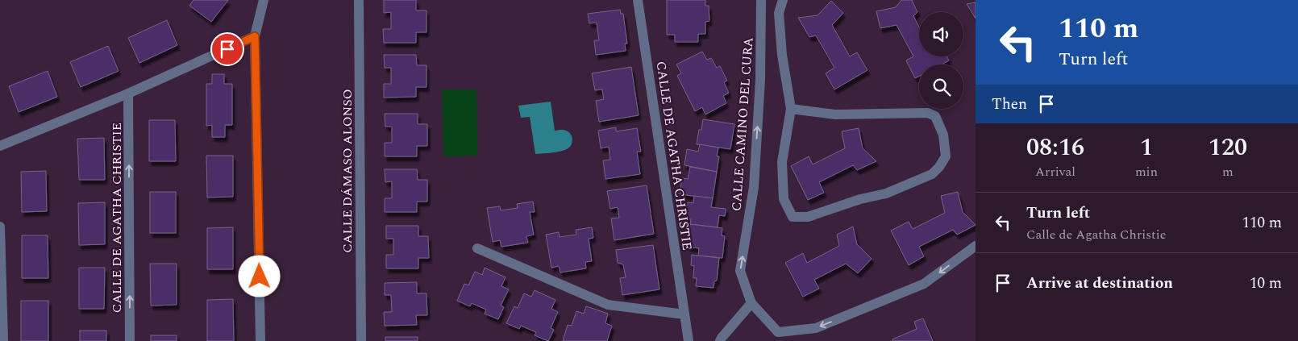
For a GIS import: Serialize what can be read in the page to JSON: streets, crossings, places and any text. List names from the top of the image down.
{
  "streets": {
    "street": ["CALLE CAMINO DEL CURA", "CALLE DE AGATHA CHRISTIE", "CALLE DÁMASO ALONSO"]
  },
  "page": {
    "turn": ["110 m", "Turn left"],
    "then": "Then",
    "eta": [
      "08:16",
      "Arrival",
      "1",
      "min",
      "120",
      "m"
    ],
    "list": [
      {
        "name": "Turn left",
        "note": "Calle de Agatha Christie",
        "value": "110 m"
      },
      {
        "name": "Arrive at destination",
        "value": "10 m"
      }
    ]
  }
}
